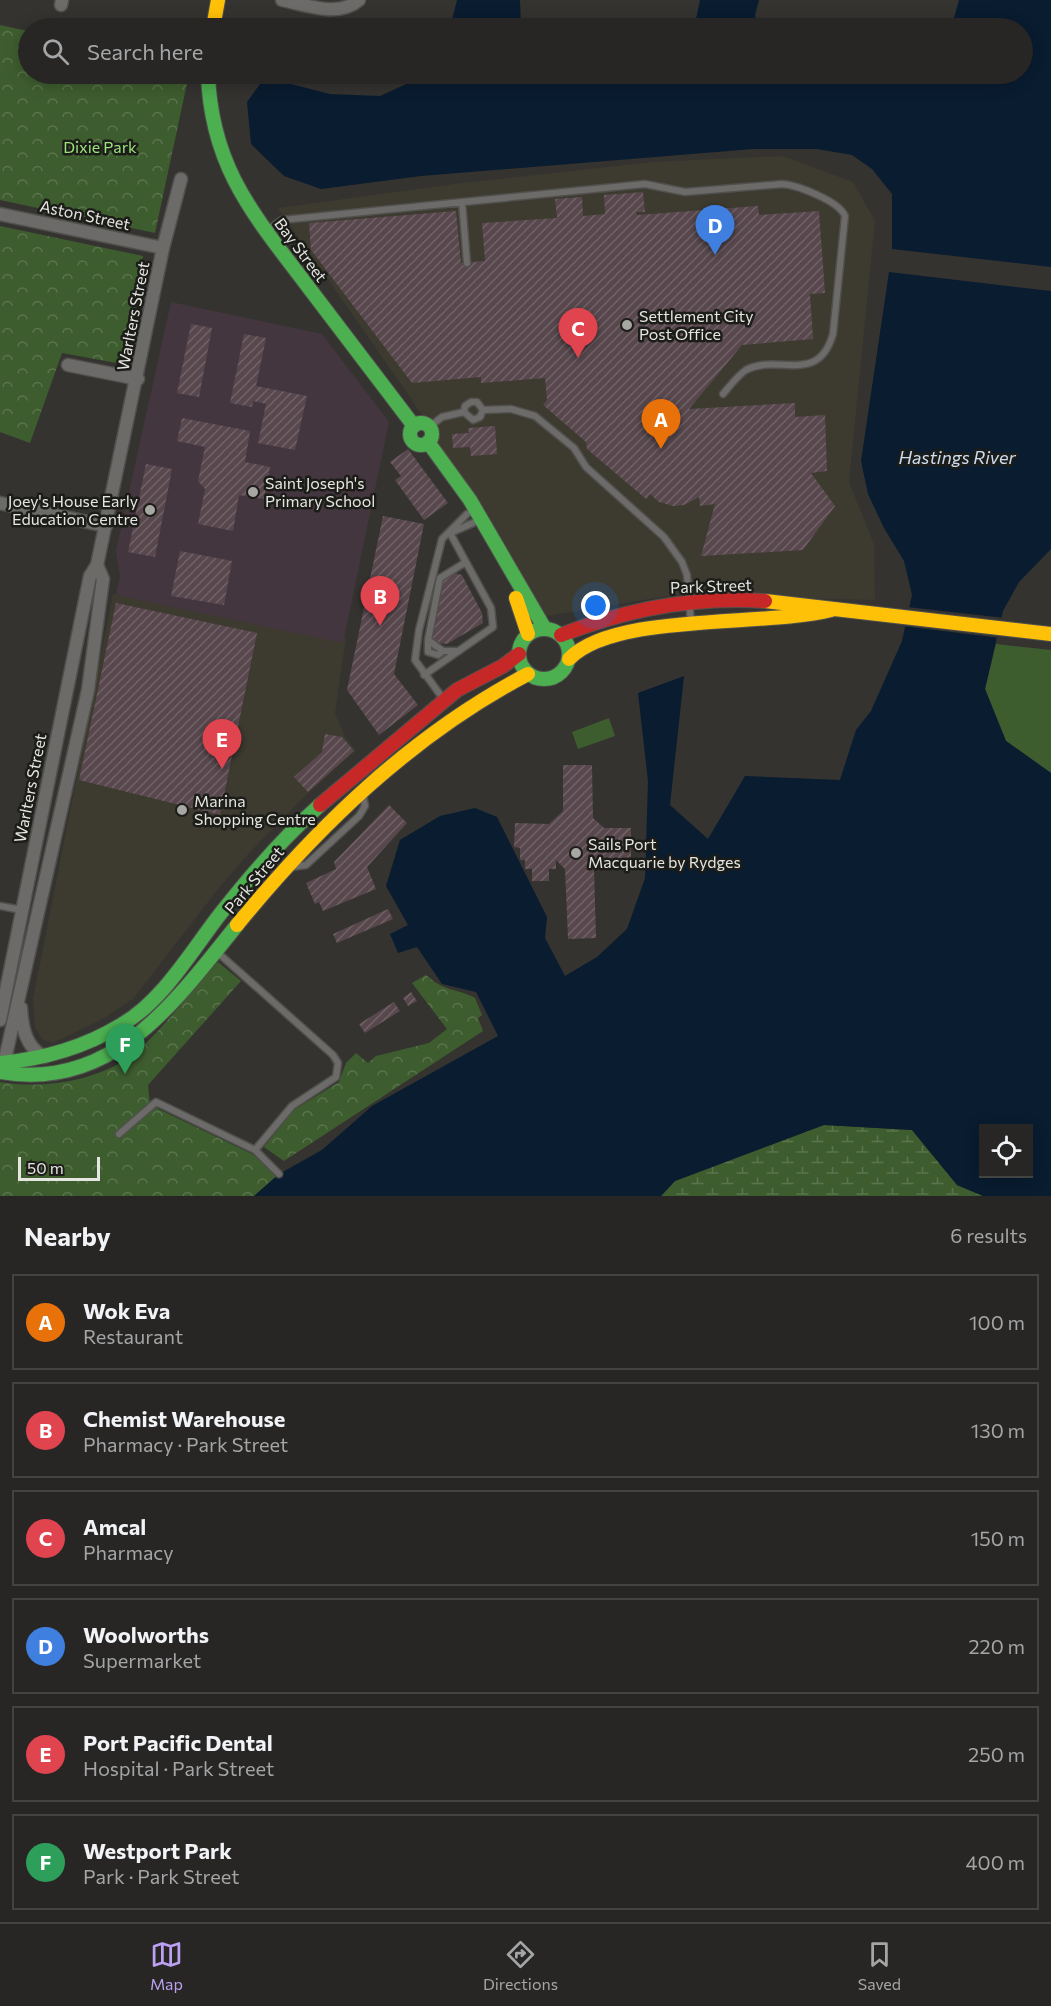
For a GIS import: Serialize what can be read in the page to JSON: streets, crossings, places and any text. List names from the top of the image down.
{
  "streets": {
    "street": [
      "Aston Street",
      "Bay Street",
      "Warlters Street",
      "Park Street"
    ]
  },
  "crossings": [
    ["Aston Street", "Warlters Street"],
    ["Bay Street", "Park Street"],
    ["Warlters Street", "Park Street"]
  ],
  "water": ["Hastings River"],
  "parks": ["Dixie Park"],
  "places": [
    "Settlement City Post Office",
    "Saint Joseph's Primary School",
    "Joey's House Early Education Centre",
    "Marina Shopping Centre",
    "Sails Port Macquarie by Rydges"
  ],
  "scale_bar": "50 m",
  "page": {
    "search": "Search here",
    "pins": [
      "D",
      "C",
      "A",
      "B",
      "E",
      "F"
    ],
    "scale": "50 m",
    "heading": ["Nearby", "6 results"],
    "list": [
      {
        "mark": "A",
        "name": "Wok Eva",
        "note": "Restaurant",
        "value": "100 m"
      },
      {
        "mark": "B",
        "name": "Chemist Warehouse",
        "note": "Pharmacy · Park Street",
        "value": "130 m"
      },
      {
        "mark": "C",
        "name": "Amcal",
        "note": "Pharmacy",
        "value": "150 m"
      },
      {
        "mark": "D",
        "name": "Woolworths",
        "note": "Supermarket",
        "value": "220 m"
      },
      {
        "mark": "E",
        "name": "Port Pacific Dental",
        "note": "Hospital · Park Street",
        "value": "250 m"
      },
      {
        "mark": "F",
        "name": "Westport Park",
        "note": "Park · Park Street",
        "value": "400 m"
      }
    ],
    "nav": ["Map", "Directions", "Saved"]
  }
}
